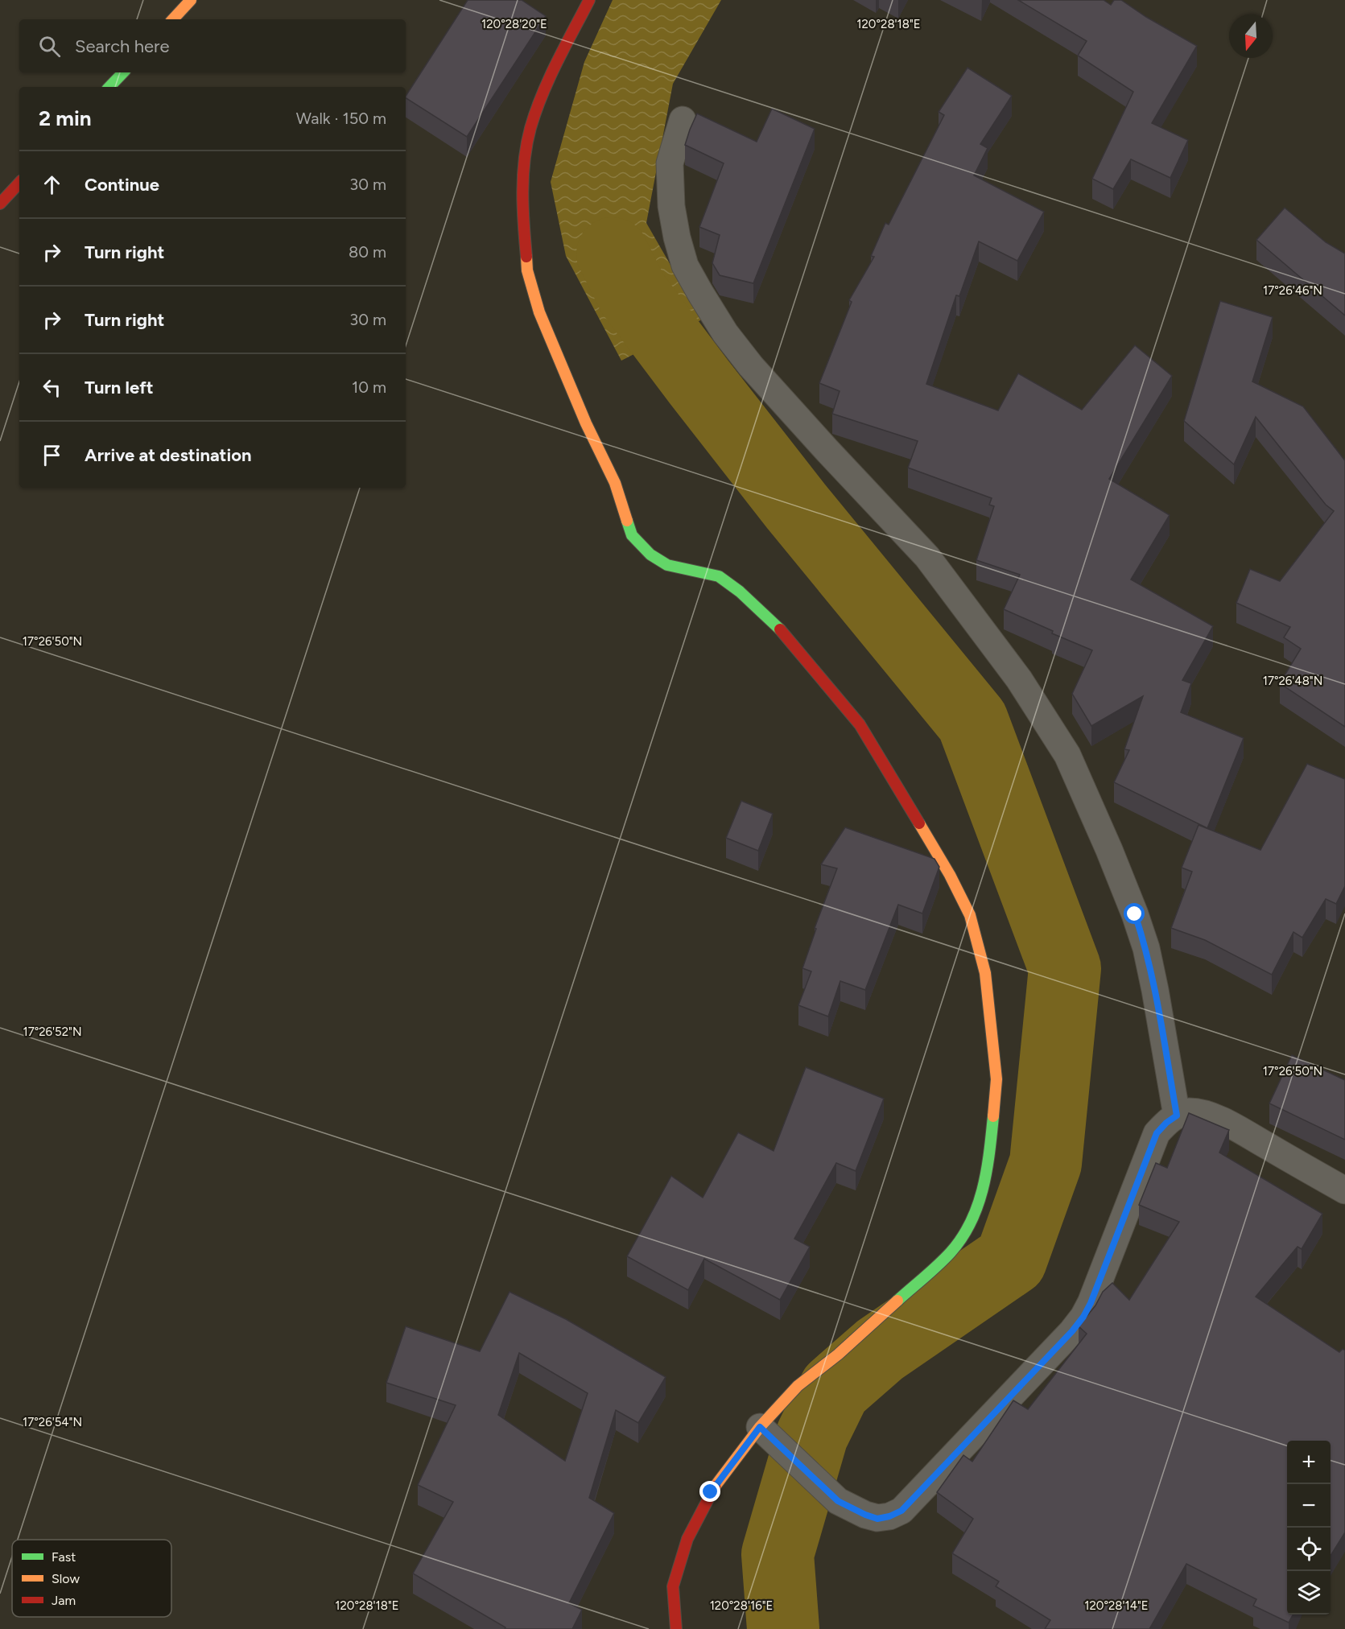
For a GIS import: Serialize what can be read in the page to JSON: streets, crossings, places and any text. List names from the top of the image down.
{
  "legend": ["Fast", "Slow", "Jam"],
  "north": "bottom",
  "page": {
    "search": "Search here",
    "heading": ["2 min", "Walk · 150 m"],
    "list": [
      ["Continue", "30 m"],
      ["Turn right", "80 m"],
      ["Turn right", "30 m"],
      ["Turn left", "10 m"],
      "Arrive at destination"
    ],
    "map_buttons": ["+", "−"]
  },
  "coordinates": [
    "120°28'20\"E",
    "120°28'18\"E",
    "17°26'46\"N",
    "17°26'50\"N",
    "17°26'48\"N",
    "17°26'52\"N",
    "17°26'54\"N",
    "120°28'16\"E",
    "120°28'14\"E"
  ]
}
